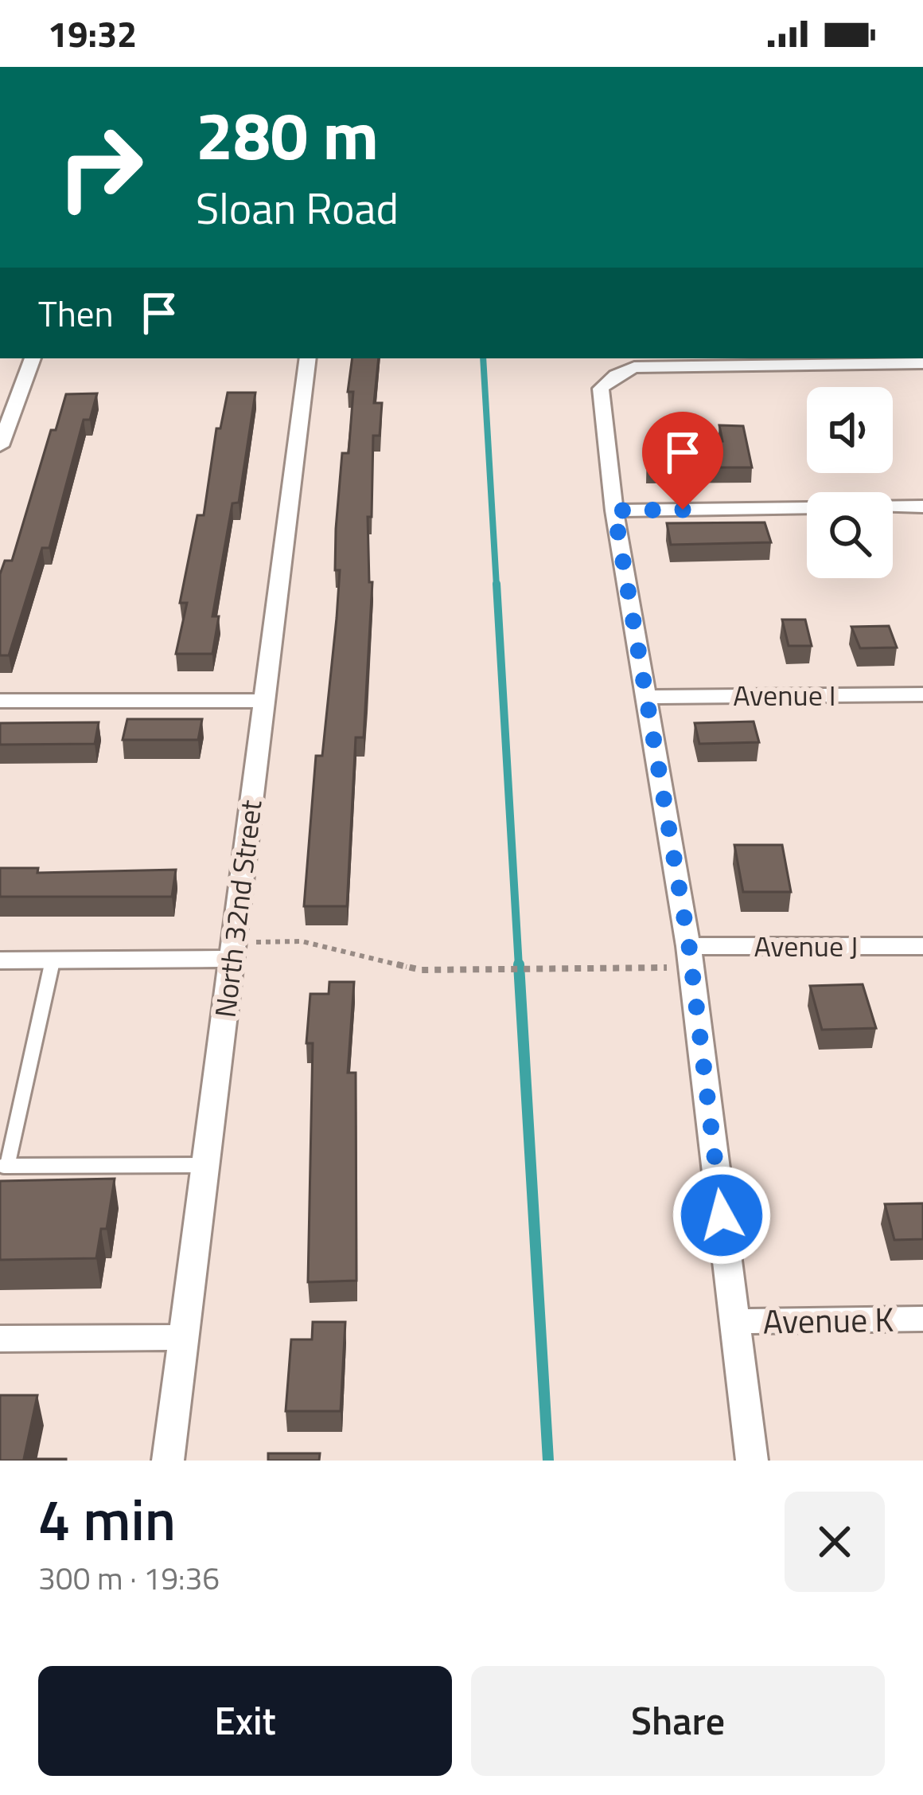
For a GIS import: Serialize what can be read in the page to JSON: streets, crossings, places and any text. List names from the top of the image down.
{
  "streets": {
    "street": [
      "Avenue I",
      "North 32nd Street",
      "Avenue J",
      "Avenue K"
    ]
  },
  "page": {
    "status": "19:32",
    "turn": ["280 m", "Sloan Road"],
    "then": "Then",
    "heading": ["4 min", "300 m · 19:36"],
    "buttons": ["Exit", "Share"]
  }
}
